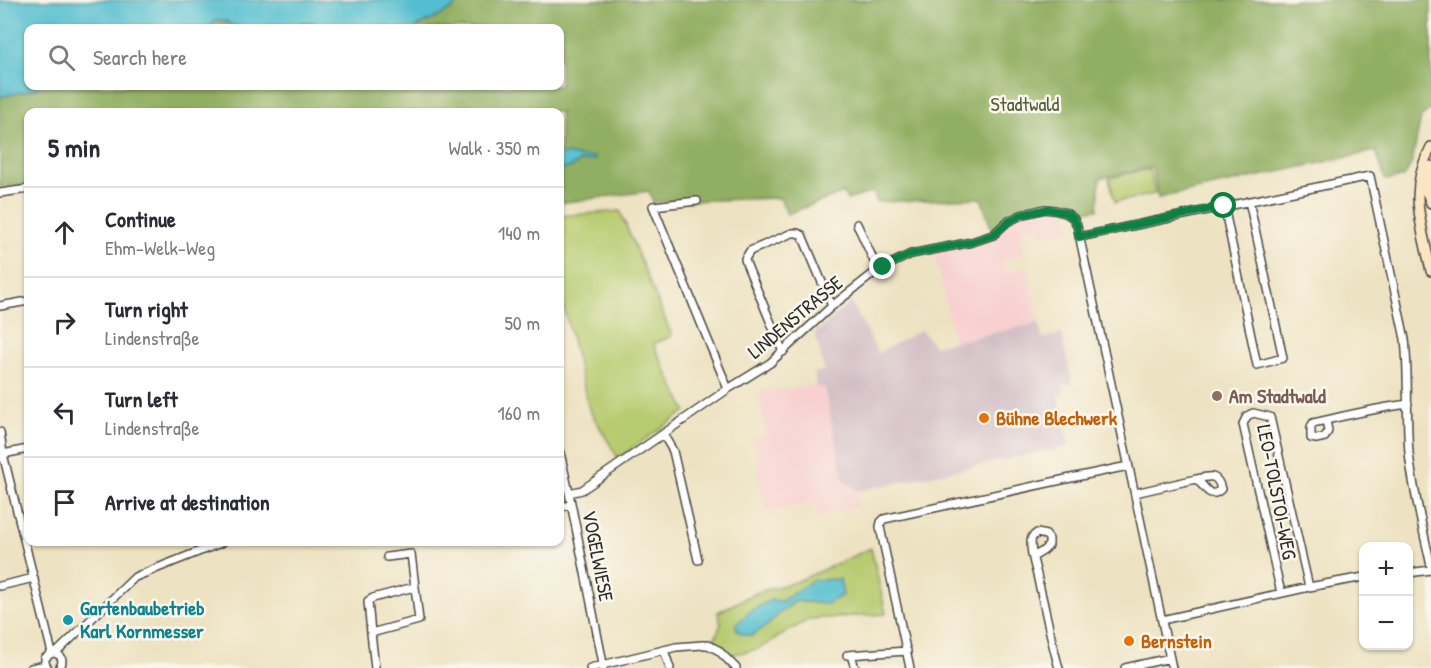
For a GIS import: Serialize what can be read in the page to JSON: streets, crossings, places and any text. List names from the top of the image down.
{
  "streets": {
    "street": ["LINDENSTRASSE", "LEO-TOLSTOI-WEG", "VOGELWIESE"]
  },
  "crossings": [
    ["LINDENSTRASSE", "VOGELWIESE"]
  ],
  "parks": ["Stadtwald"],
  "places": [
    "Am Stadtwald",
    "Bühne Blechwerk",
    "Gartenbaubetrieb Karl Kornmesser",
    "Bernstein"
  ],
  "page": {
    "search": "Search here",
    "heading": ["5 min", "Walk · 350 m"],
    "list": [
      ["Continue", "Ehm-Welk-Weg", "140 m"],
      ["Turn right", "Lindenstraße", "50 m"],
      ["Turn left", "Lindenstraße", "160 m"],
      "Arrive at destination"
    ],
    "map_buttons": ["+", "−"]
  }
}
